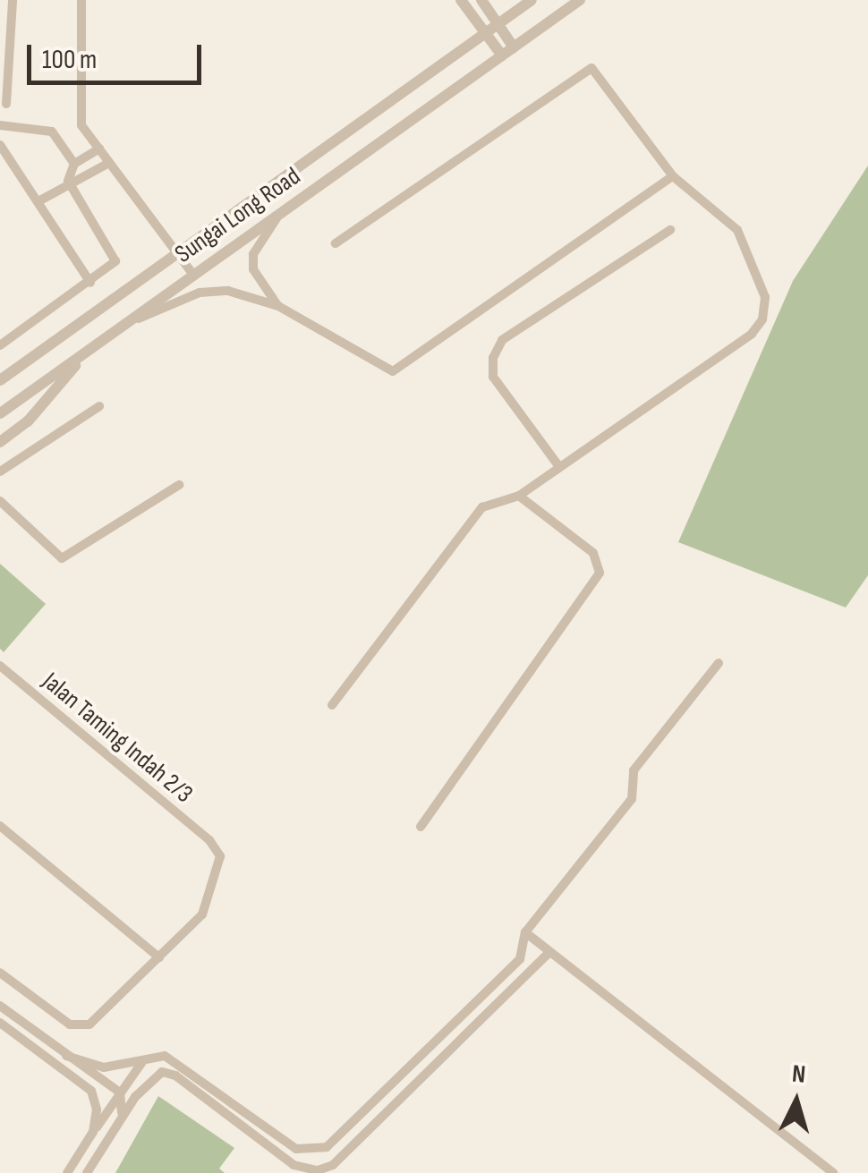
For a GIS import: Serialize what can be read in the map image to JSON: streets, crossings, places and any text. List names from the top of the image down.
{
  "streets": {
    "street": ["Sungai Long Road", "Jalan Taming Indah 2/3"]
  },
  "scale_bar": "100 m",
  "north": "top"
}
